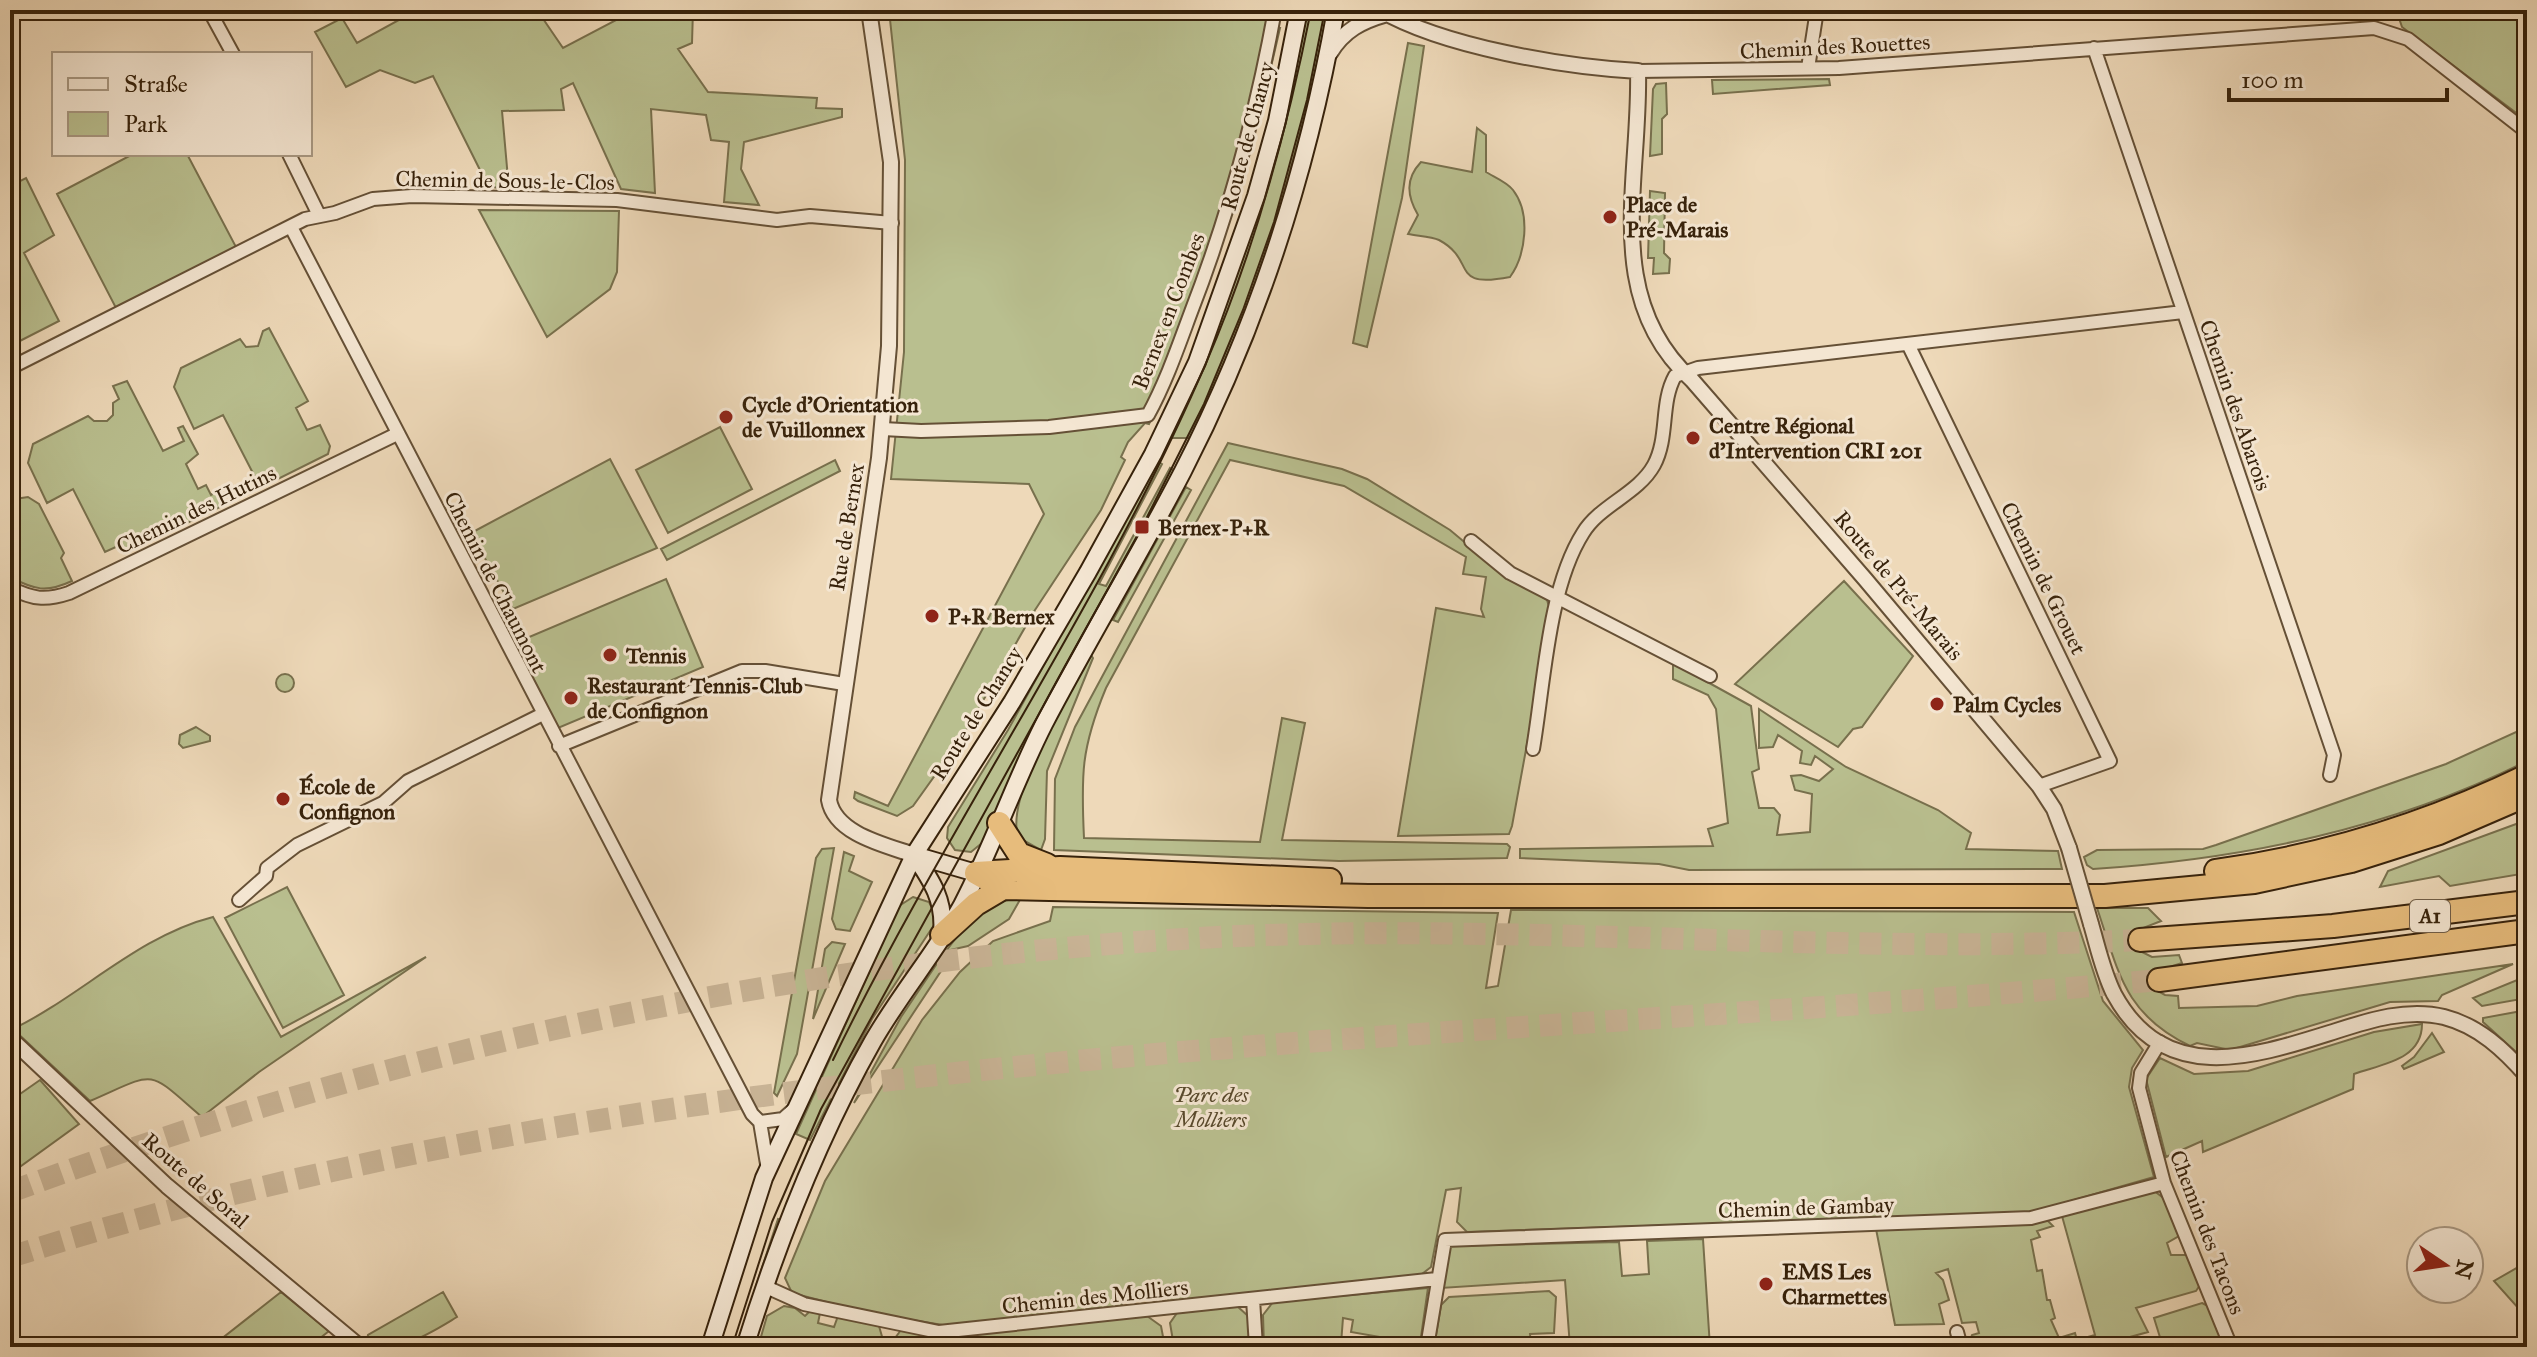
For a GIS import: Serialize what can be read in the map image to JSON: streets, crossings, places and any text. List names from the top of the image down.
{
  "streets": {
    "highway": ["A1"],
    "main road": ["Route de Chancy"],
    "street": [
      "Chemin des Rouettes",
      "Chemin de Sous-le-Clos",
      "Bernex en Combes",
      "Chemin des Abarois",
      "Chemin des Hutins",
      "Rue de Bernex",
      "Chemin de Grouet",
      "Chemin de Chaumont",
      "Route de Pré-Marais",
      "Route de Soral",
      "Chemin de Gambay",
      "Chemin des Tacons",
      "Chemin des Molliers"
    ]
  },
  "crossings": [
    ["Chemin des Rouettes", "Chemin des Abarois"],
    ["Chemin des Rouettes", "Route de Pré-Marais"],
    ["Route de Chancy", "Rue de Bernex"],
    ["Route de Chancy", "Chemin de Chaumont"],
    ["Chemin de Sous-le-Clos", "Rue de Bernex"],
    ["Chemin de Sous-le-Clos", "Chemin de Chaumont"],
    ["Bernex en Combes", "Rue de Bernex"],
    ["Chemin des Hutins", "Chemin de Chaumont"],
    ["Chemin de Grouet", "Route de Pré-Marais"],
    ["Route de Pré-Marais", "Chemin des Tacons"],
    ["Chemin de Gambay", "Chemin des Tacons"],
    ["Chemin de Gambay", "Chemin des Molliers"]
  ],
  "parks": ["Parc des Molliers"],
  "places": {
    "other": [
      "Place de Pré-Marais",
      "Cycle d'Orientation de Vuillonnex",
      "Centre Régional d'Intervention CRI 201",
      "P+R Bernex",
      "Tennis",
      "Restaurant Tennis-Club de Confignon",
      "Palm Cycles",
      "École de Confignon",
      "EMS Les Charmettes"
    ],
    "transit": ["Bernex-P+R"]
  },
  "legend": ["Straße", "Park"],
  "scale_bar": "100 m",
  "north": "right"
}
